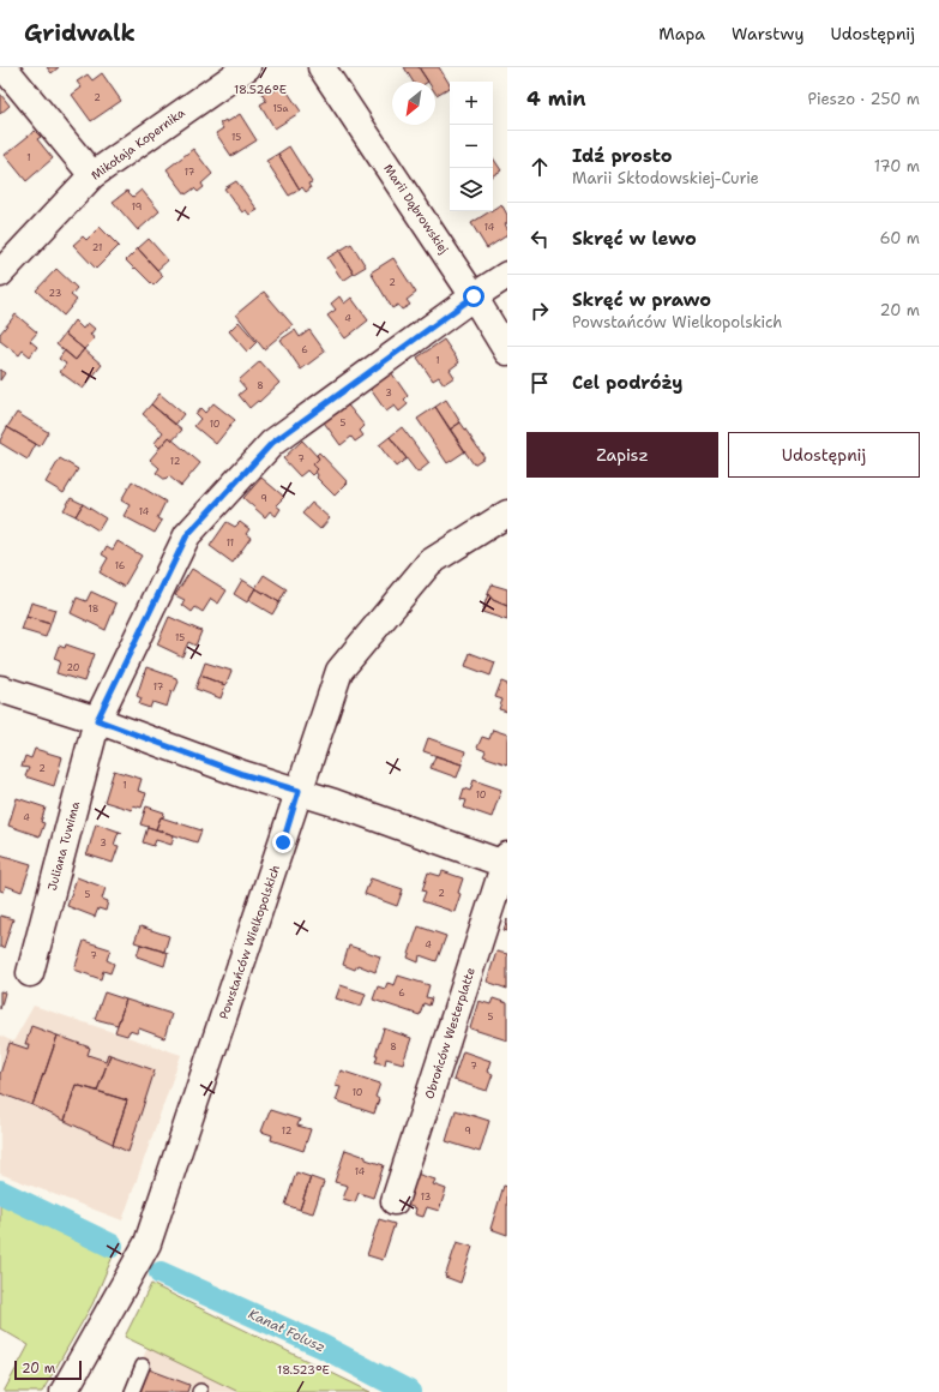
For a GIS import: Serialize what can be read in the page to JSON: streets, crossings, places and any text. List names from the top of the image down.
{
  "streets": {
    "street": [
      "Mikołaja Kopernika",
      "Marii Dąbrowskiej",
      "Juliana Tuwima",
      "Powstańców Wielkopolskich",
      "Obrońców Westerplatte"
    ]
  },
  "crossings": [
    ["Marii Dąbrowskiej", "Juliana Tuwima"]
  ],
  "water": ["Kanał Folusz"],
  "house_numbers": [
    "2",
    "15a",
    "15",
    "1",
    "17",
    "19",
    "14",
    "21",
    "2",
    "23",
    "4",
    "6",
    "1",
    "8",
    "3",
    "5",
    "10",
    "7",
    "12",
    "9",
    "14",
    "11",
    "16",
    "18",
    "15",
    "20",
    "17",
    "2",
    "1",
    "10",
    "4",
    "3",
    "2",
    "5",
    "4",
    "7",
    "6",
    "5",
    "8",
    "7",
    "10",
    "12",
    "9",
    "14",
    "13"
  ],
  "scale_bar": "20 m",
  "north": "bottom left",
  "page": {
    "header": "Gridwalk",
    "nav": ["Mapa", "Warstwy", "Udostępnij"],
    "heading": ["4 min", "Pieszo · 250 m"],
    "map_buttons": ["+", "−"],
    "list": [
      ["Idź prosto", "Marii Skłodowskiej-Curie", "170 m"],
      ["Skręć w lewo", "60 m"],
      ["Skręć w prawo", "Powstańców Wielkopolskich", "20 m"],
      "Cel podróży"
    ],
    "buttons": ["Zapisz", "Udostępnij"],
    "scale": "20 m"
  },
  "coordinates": ["18.526°E", "18.523°E"]
}
